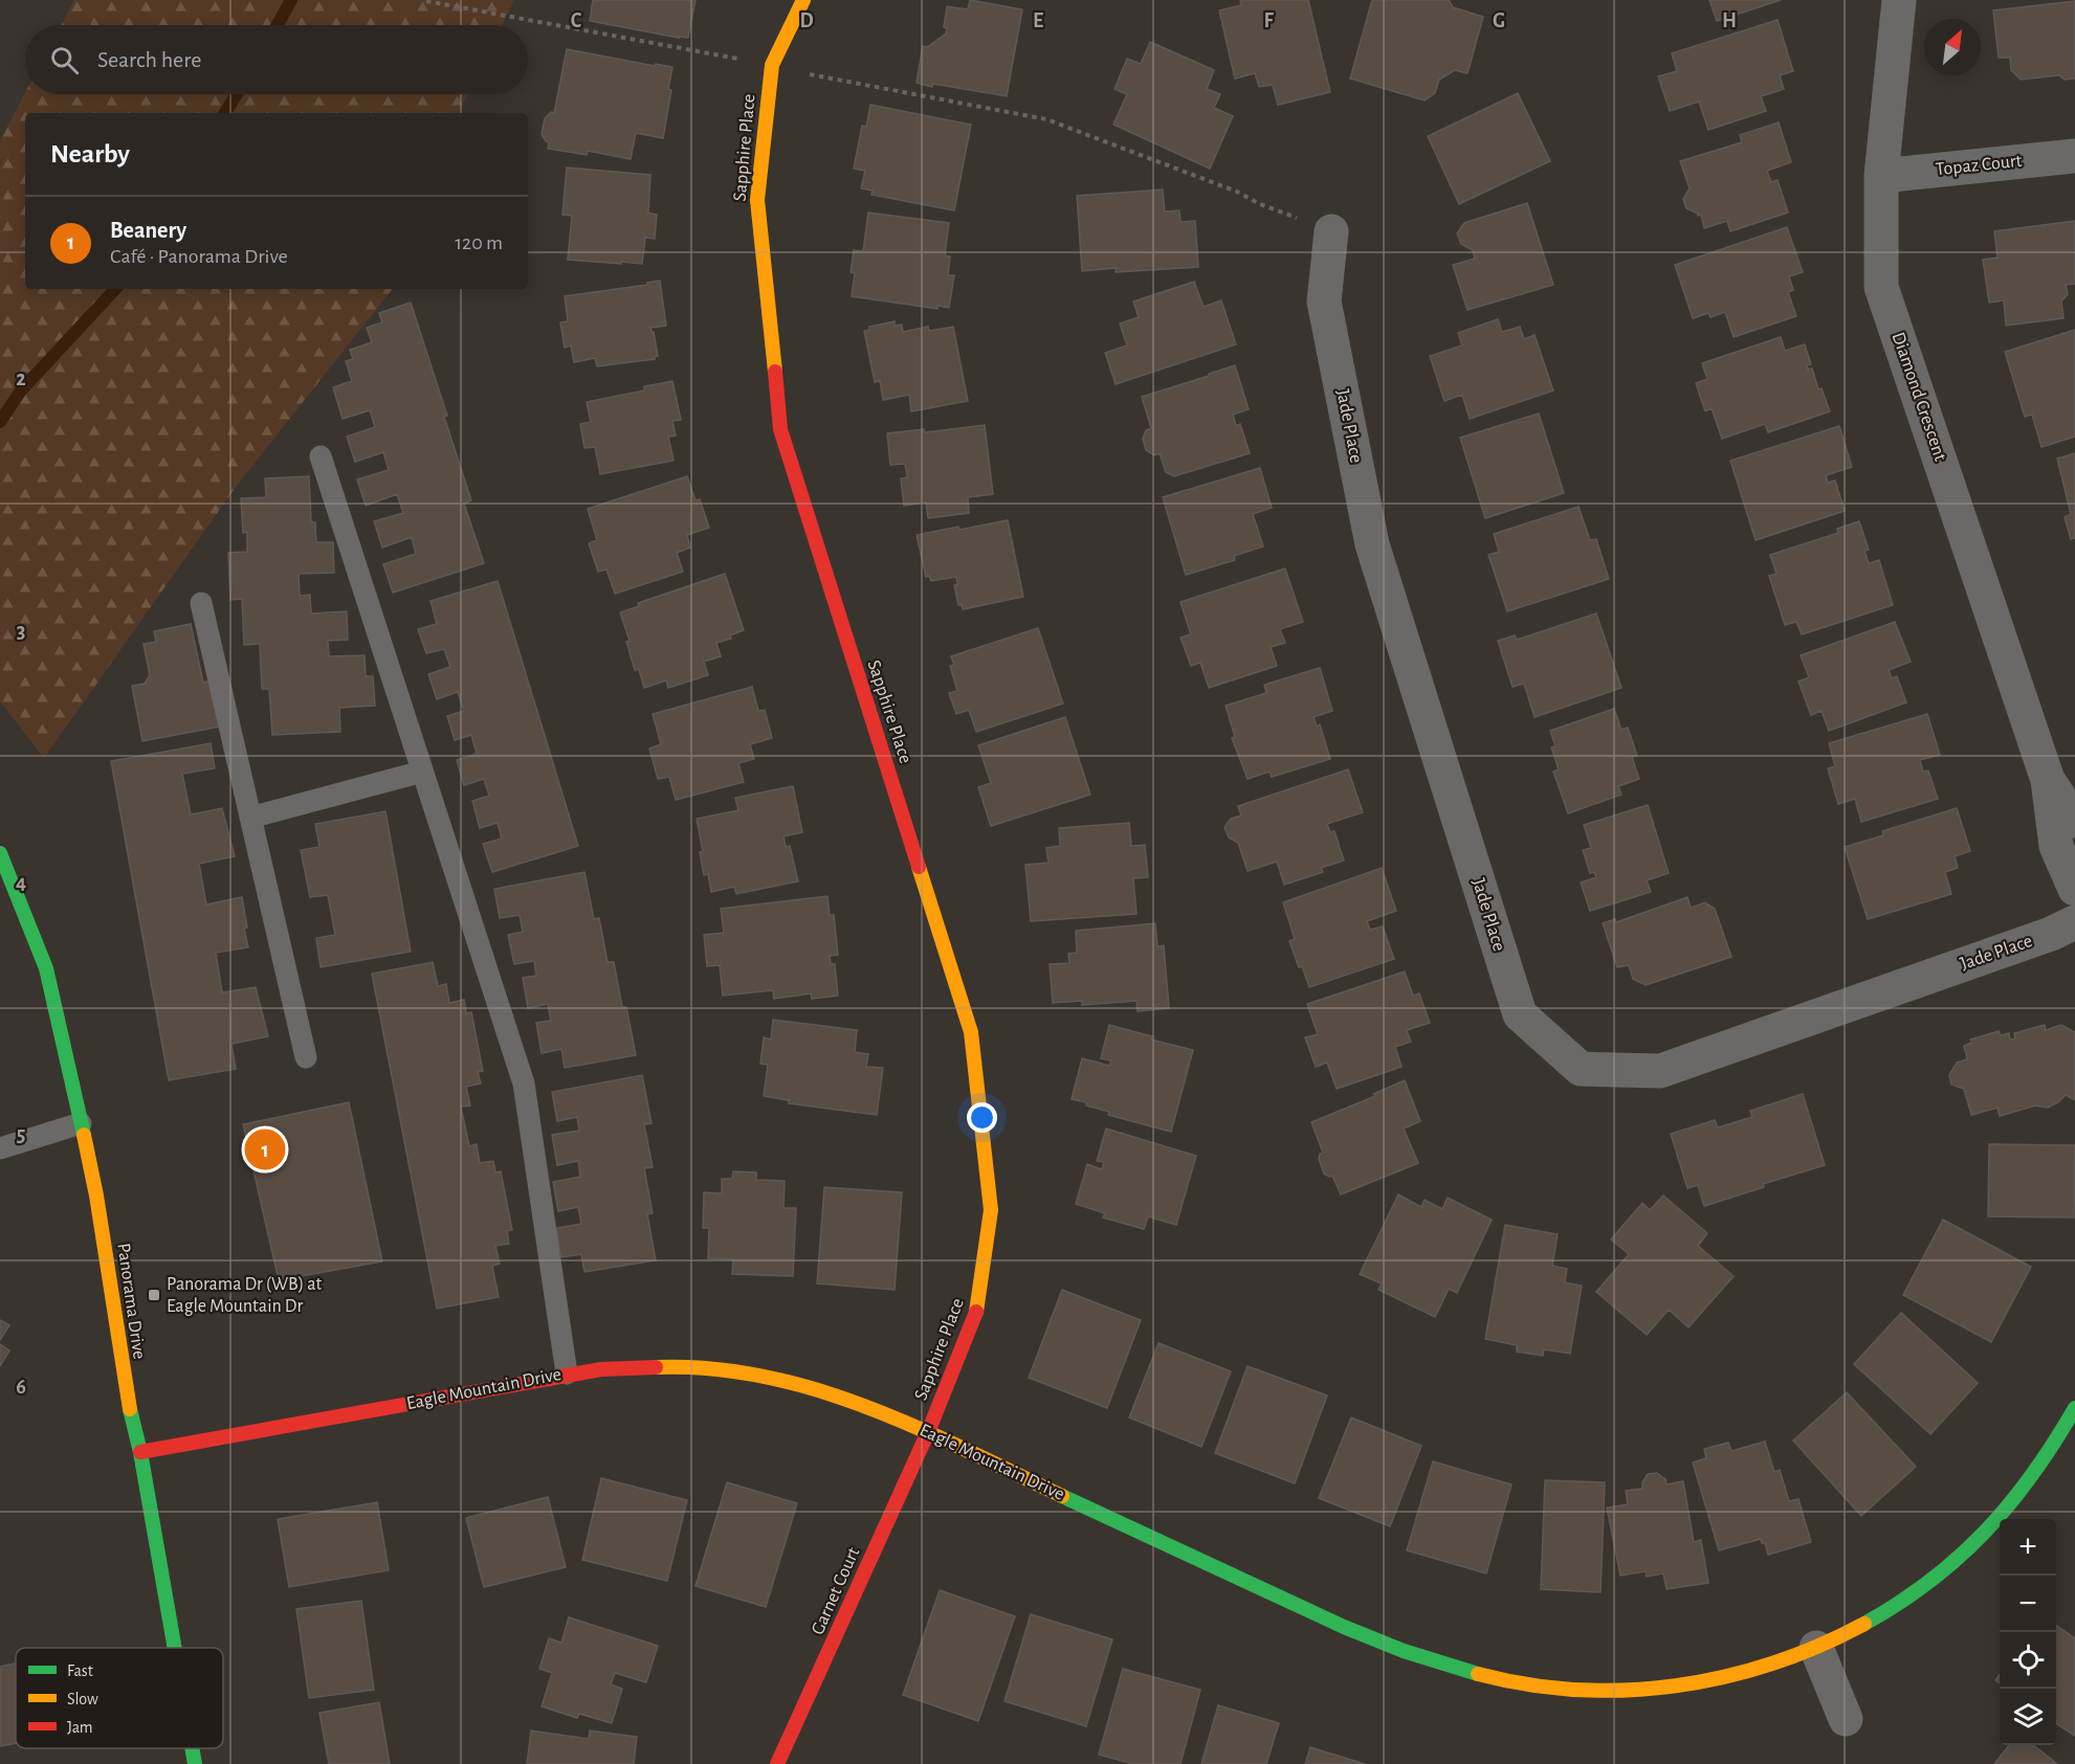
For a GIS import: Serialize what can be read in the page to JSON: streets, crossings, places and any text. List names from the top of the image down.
{
  "streets": {
    "street": [
      "Sapphire Place",
      "Topaz Court",
      "Diamond Crescent",
      "Jade Place",
      "Panorama Drive",
      "Eagle Mountain Drive",
      "Garnet Court"
    ]
  },
  "crossings": [
    ["Sapphire Place", "Eagle Mountain Drive"],
    ["Sapphire Place", "Garnet Court"],
    ["Topaz Court", "Diamond Crescent"],
    ["Panorama Drive", "Eagle Mountain Drive"],
    ["Eagle Mountain Drive", "Garnet Court"]
  ],
  "places": {
    "transit": ["Panorama Dr (WB) at Eagle Mountain Dr"]
  },
  "legend": ["Fast", "Slow", "Jam"],
  "north": "top right",
  "page": {
    "search": "Search here",
    "heading": "Nearby",
    "list": [
      {
        "mark": "1",
        "name": "Beanery",
        "note": "Café · Panorama Drive",
        "value": "120 m"
      }
    ],
    "pins": "1",
    "map_buttons": ["+", "−"]
  },
  "grid": {
    "columns": [
      "C",
      "D",
      "E",
      "F",
      "G",
      "H"
    ],
    "rows": [
      "2",
      "3",
      "4",
      "5",
      "6"
    ]
  }
}
